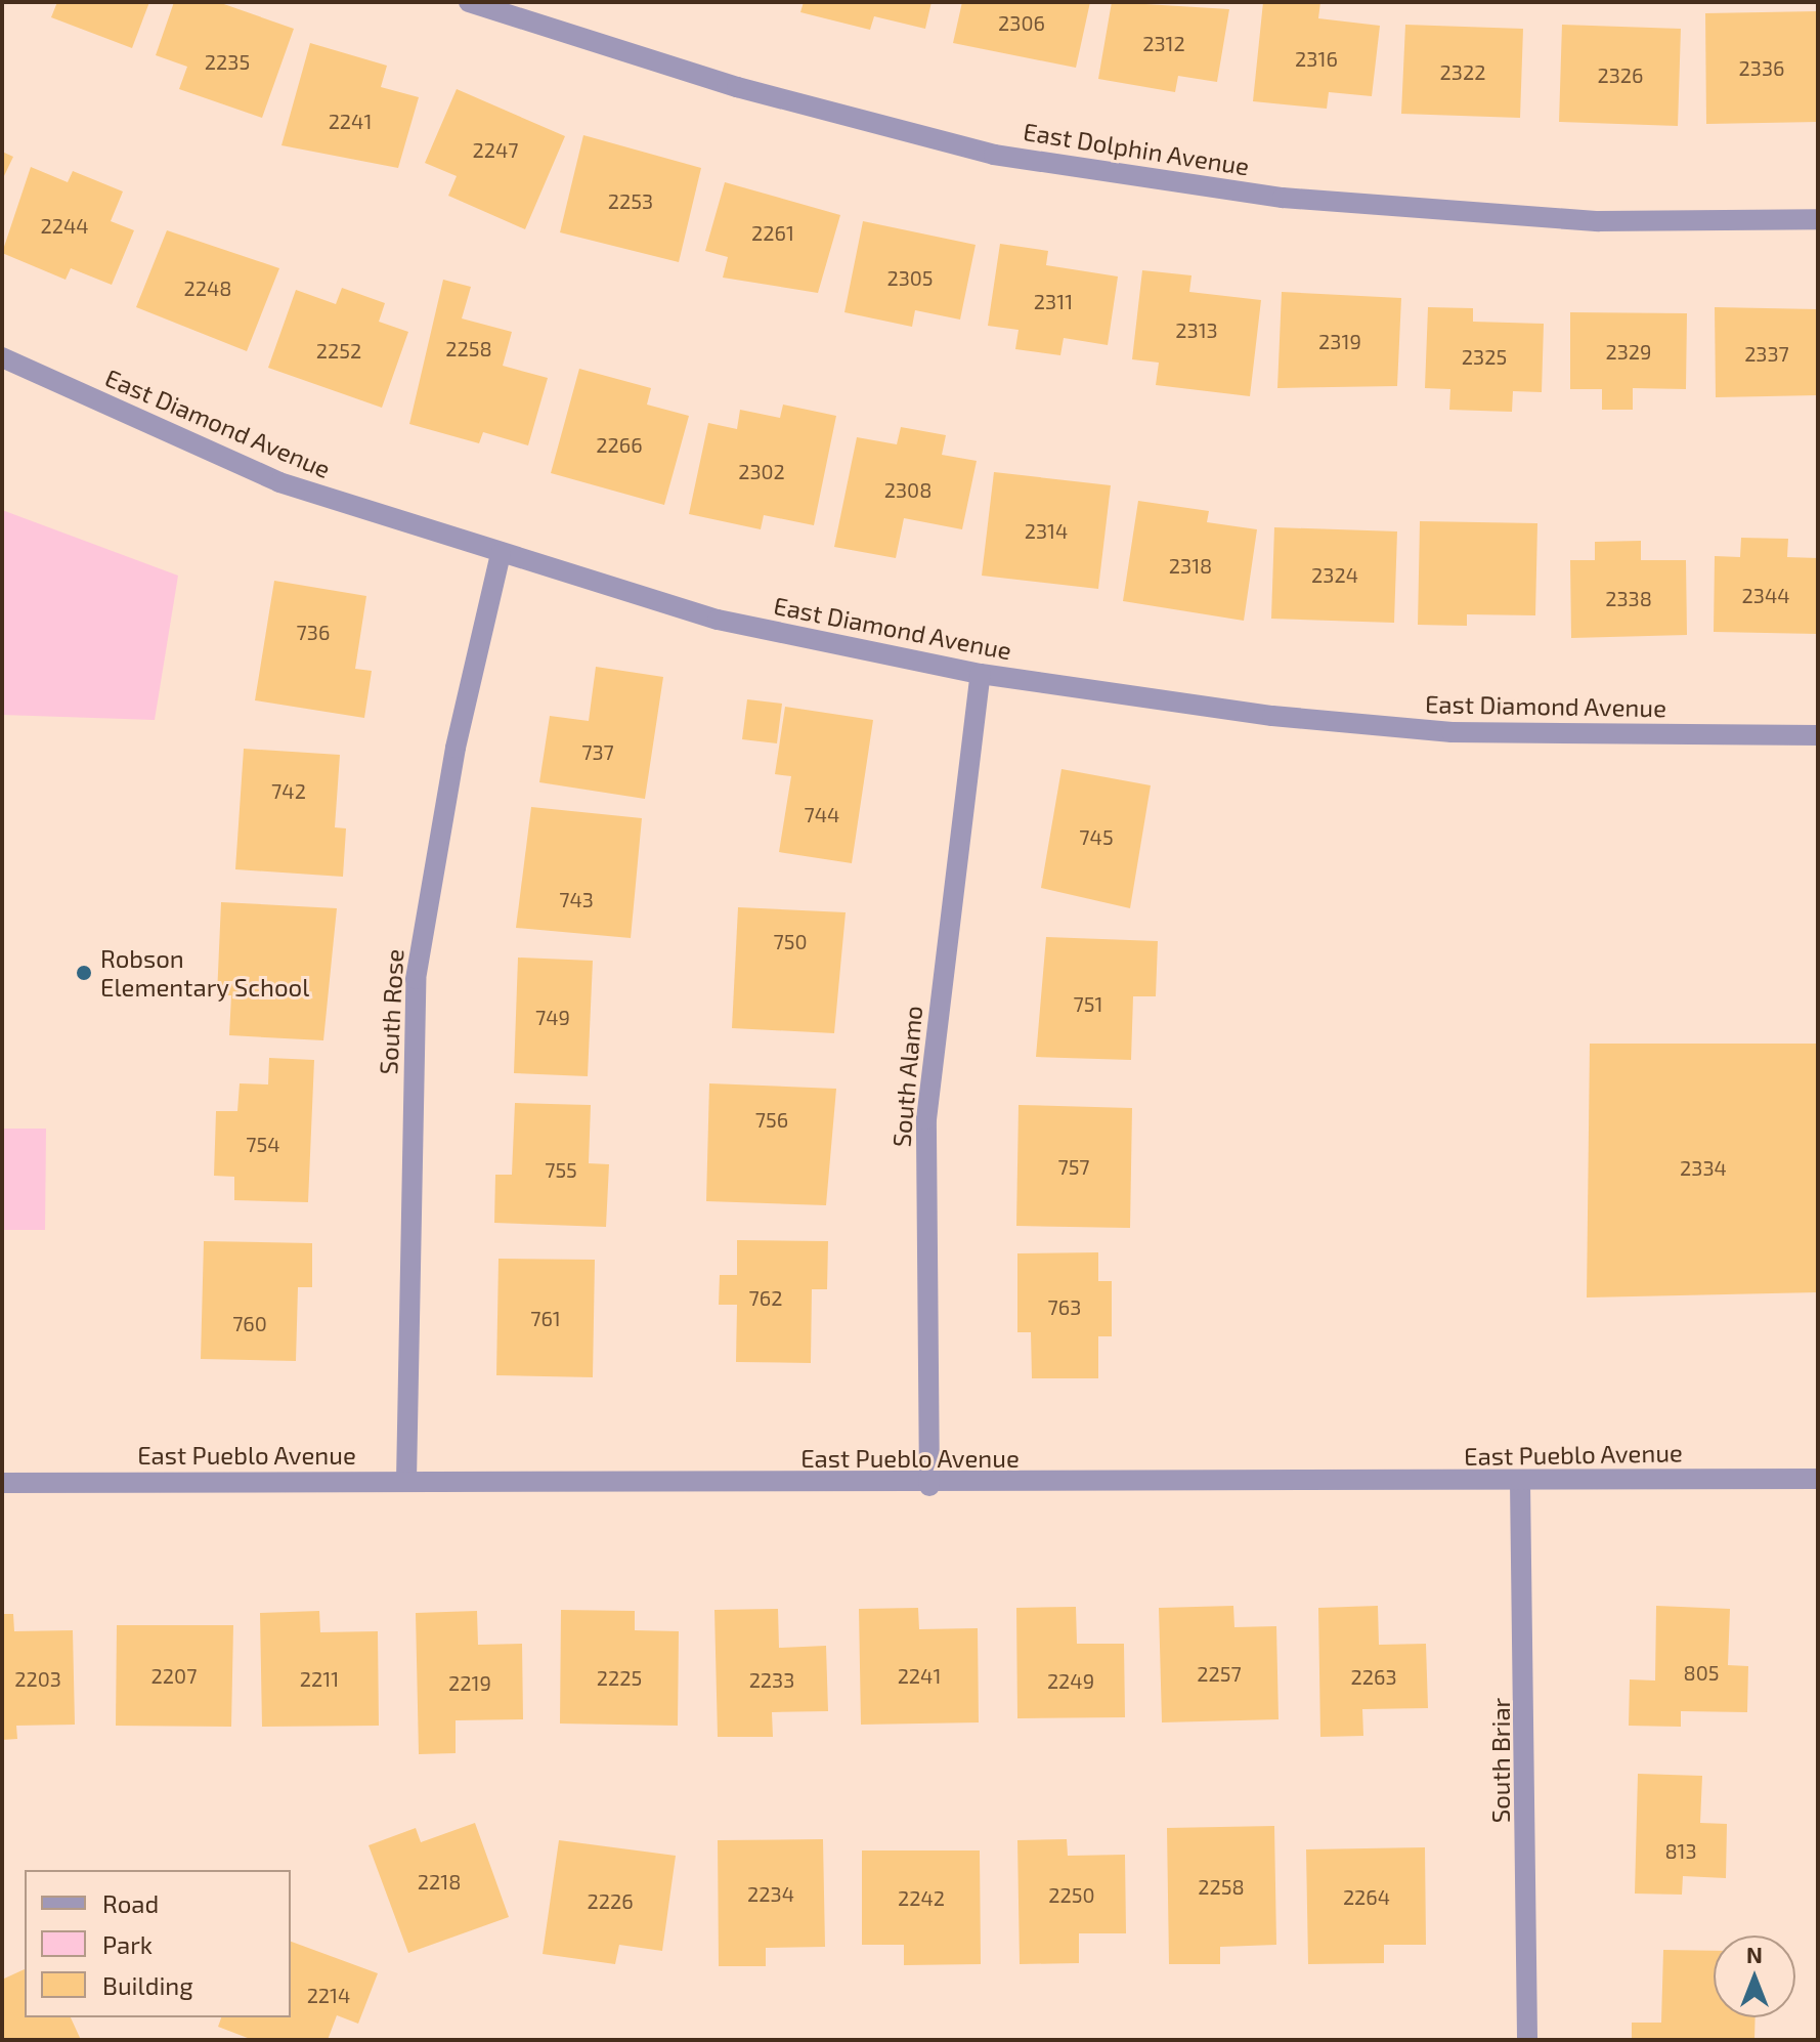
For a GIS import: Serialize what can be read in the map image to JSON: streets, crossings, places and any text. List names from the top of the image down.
{
  "streets": {
    "street": [
      "East Dolphin Avenue",
      "East Diamond Avenue",
      "South Rose",
      "South Alamo",
      "East Pueblo Avenue",
      "South Briar"
    ]
  },
  "crossings": [
    ["East Diamond Avenue", "South Rose"],
    ["East Diamond Avenue", "South Alamo"],
    ["South Rose", "East Pueblo Avenue"],
    ["South Alamo", "East Pueblo Avenue"],
    ["East Pueblo Avenue", "South Briar"]
  ],
  "places": ["Robson Elementary School"],
  "house_numbers": [
    "2306",
    "2312",
    "2316",
    "2235",
    "2336",
    "2322",
    "2326",
    "2241",
    "2247",
    "2253",
    "2244",
    "2261",
    "2305",
    "2248",
    "2311",
    "2313",
    "2319",
    "2258",
    "2252",
    "2329",
    "2337",
    "2325",
    "2266",
    "2302",
    "2308",
    "2314",
    "2318",
    "2324",
    "2344",
    "2338",
    "736",
    "737",
    "742",
    "744",
    "745",
    "743",
    "750",
    "751",
    "749",
    "756",
    "754",
    "757",
    "2334",
    "755",
    "762",
    "763",
    "761",
    "760",
    "805",
    "2257",
    "2207",
    "2241",
    "2263",
    "2225",
    "2203",
    "2211",
    "2233",
    "2249",
    "2219",
    "813",
    "2218",
    "2258",
    "2234",
    "2250",
    "2264",
    "2242",
    "2226",
    "2214"
  ],
  "legend": ["Road", "Park", "Building"],
  "north": "top"
}
